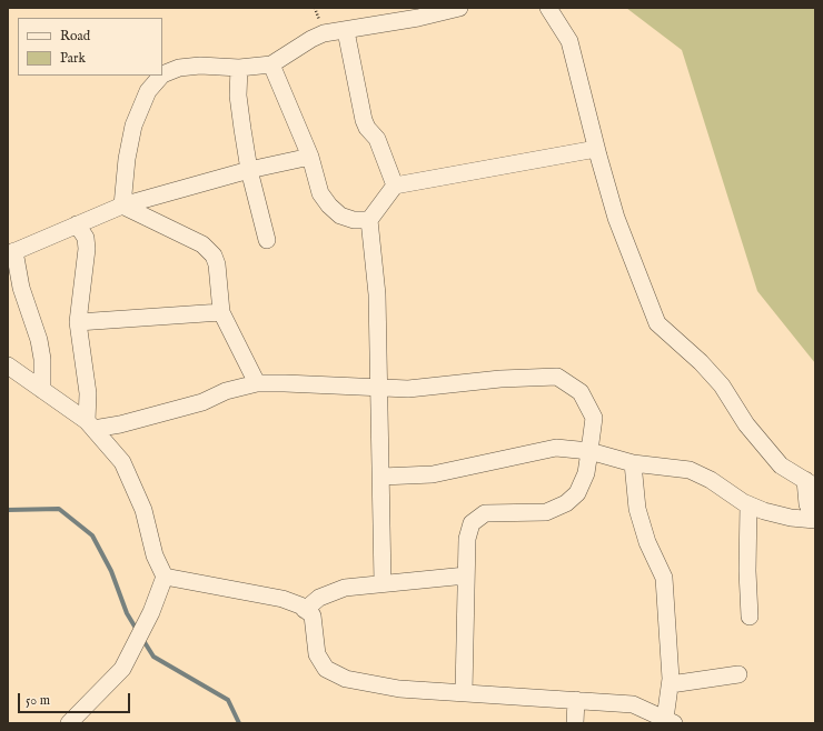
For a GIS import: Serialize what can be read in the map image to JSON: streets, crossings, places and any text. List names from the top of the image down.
{
  "legend": ["Road", "Park"],
  "scale_bar": "50 m"
}
